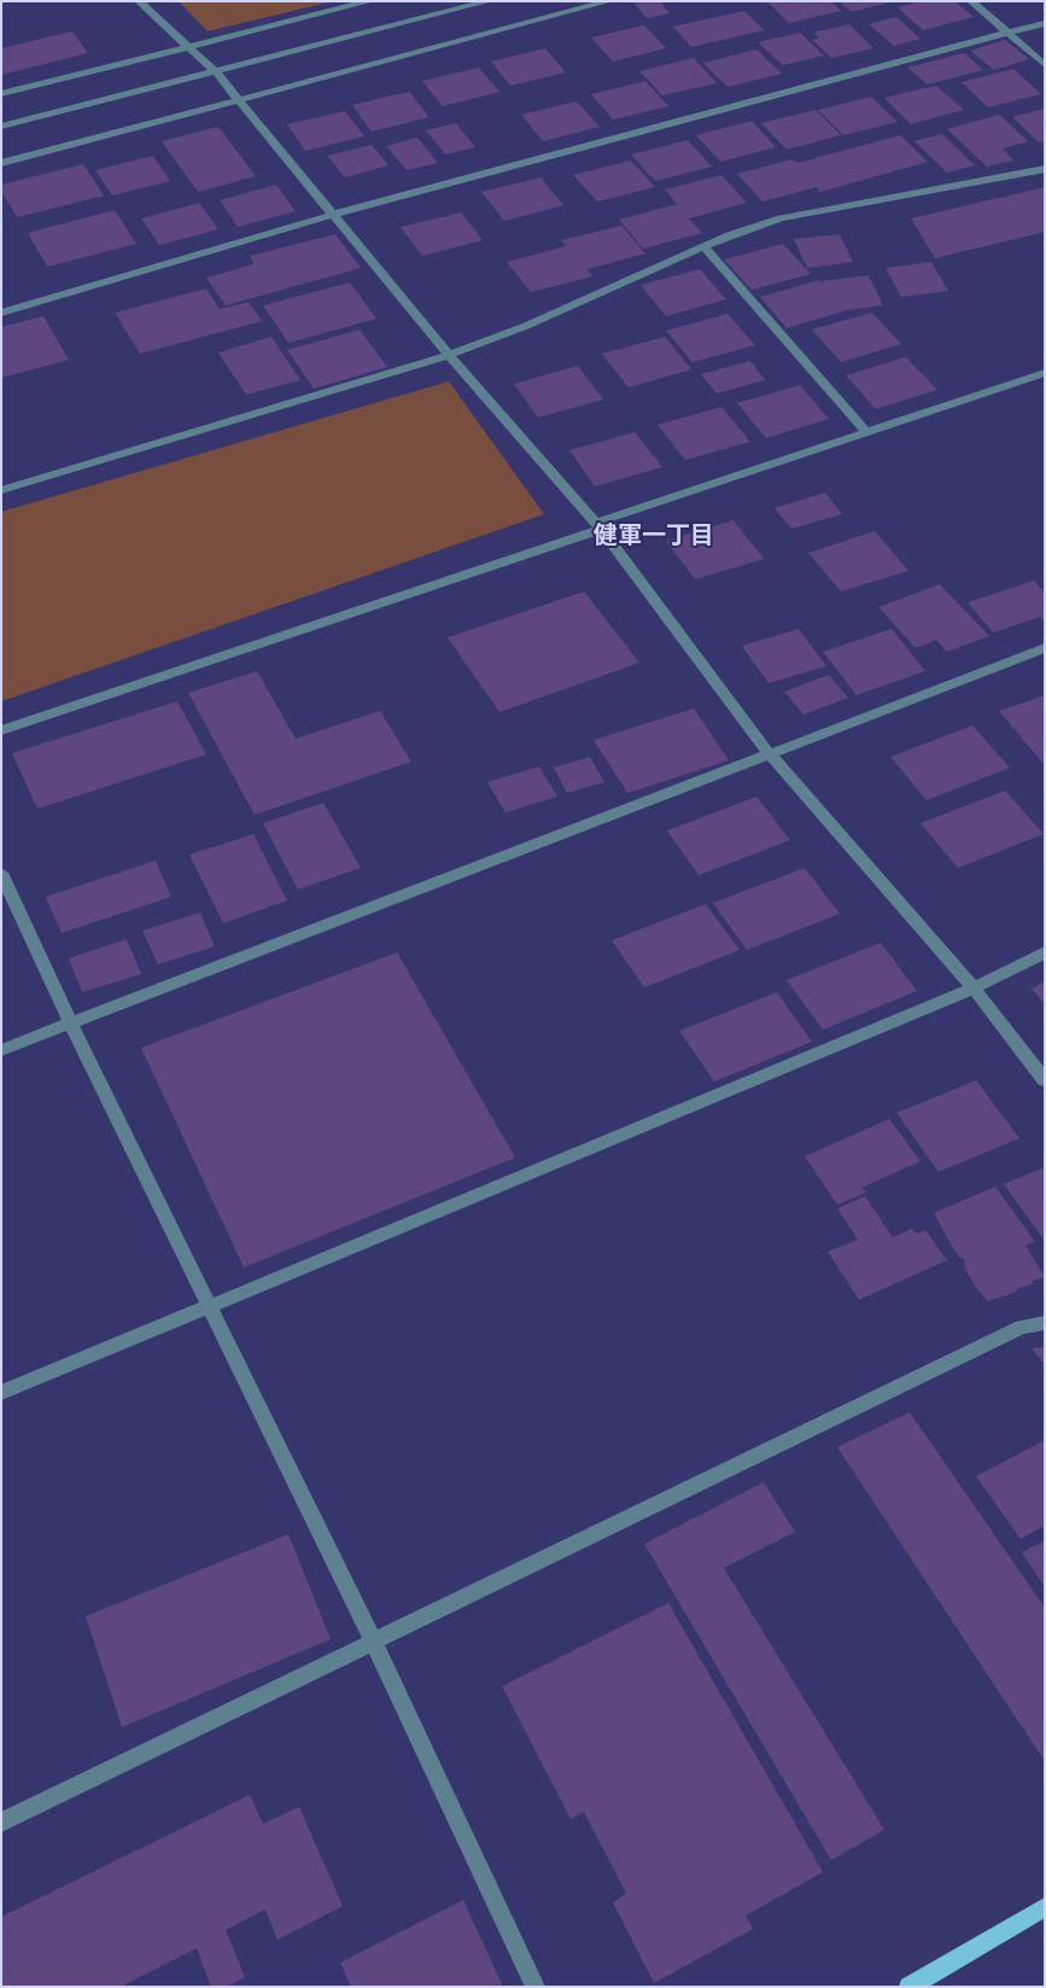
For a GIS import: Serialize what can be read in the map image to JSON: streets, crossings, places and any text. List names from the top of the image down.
{
  "districts": ["健軍一丁目"]
}
